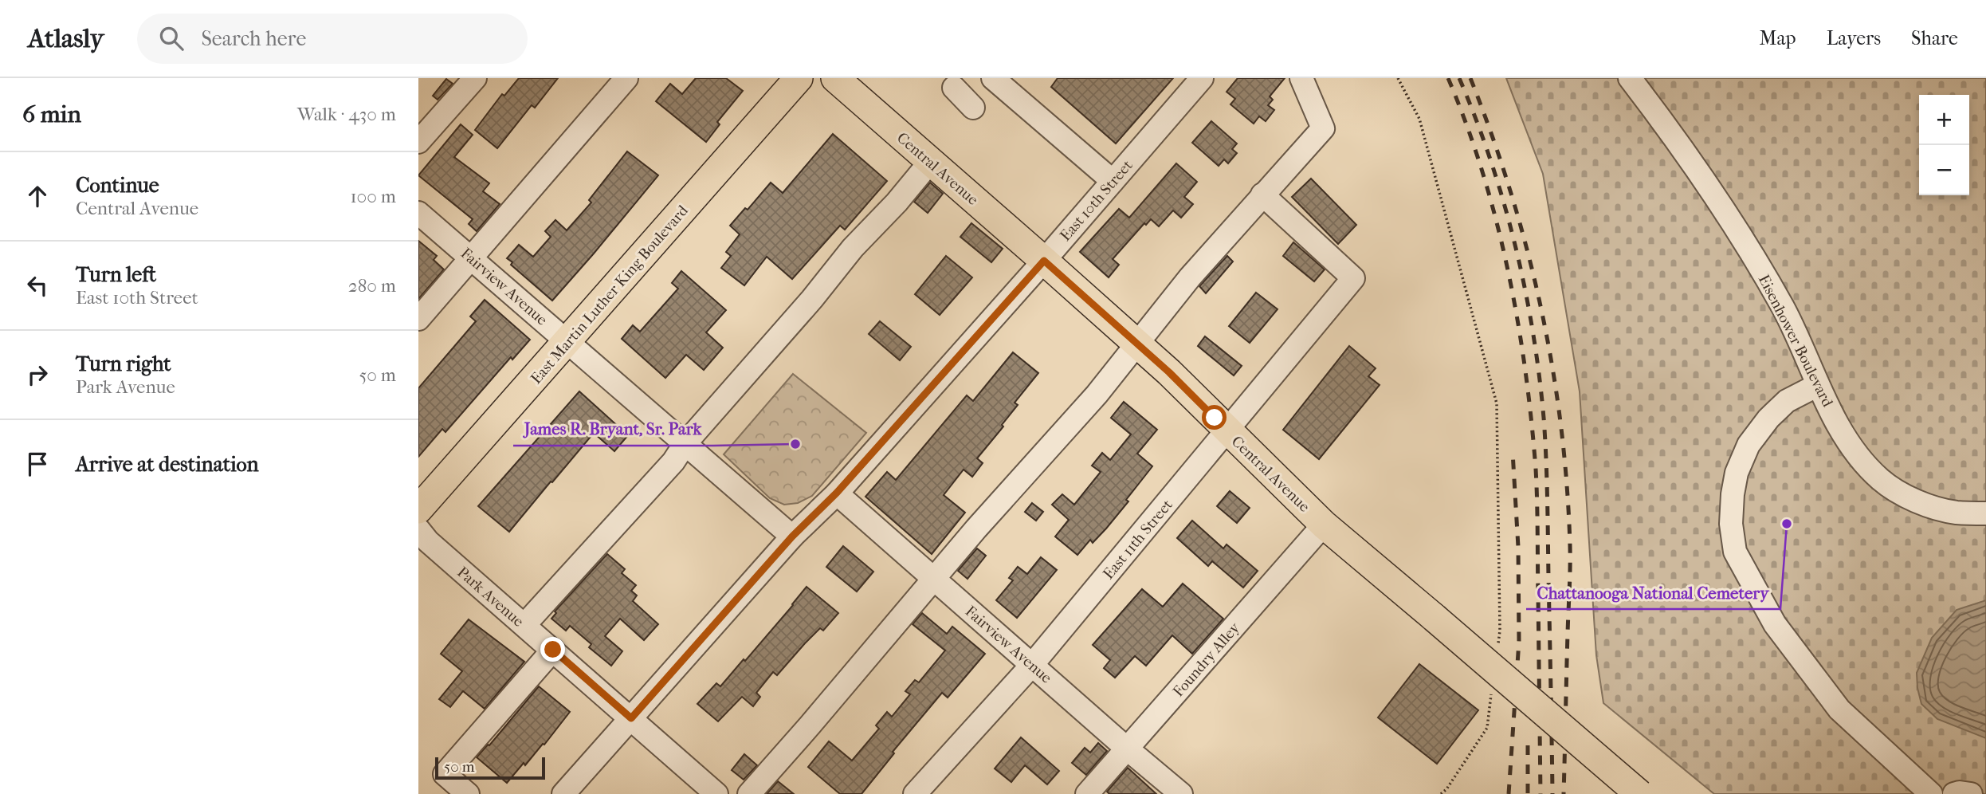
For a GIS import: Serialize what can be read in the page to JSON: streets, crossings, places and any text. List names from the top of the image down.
{
  "streets": {
    "main road": ["Central Avenue", "East Martin Luther King Boulevard"],
    "street": [
      "East 10th Street",
      "Fairview Avenue",
      "Eisenhower Boulevard",
      "East 11th Street",
      "Park Avenue",
      "Foundry Alley"
    ]
  },
  "crossings": [
    ["Central Avenue", "East 10th Street"],
    ["Central Avenue", "East 11th Street"],
    ["Central Avenue", "Foundry Alley"],
    ["East 10th Street", "Fairview Avenue"],
    ["East 10th Street", "Park Avenue"],
    ["Fairview Avenue", "East Martin Luther King Boulevard"],
    ["Fairview Avenue", "East 11th Street"],
    ["Fairview Avenue", "Foundry Alley"]
  ],
  "places": ["James R. Bryant, Sr. Park", "Chattanooga National Cemetery"],
  "scale_bar": "50 m",
  "page": {
    "header": "Atlasly",
    "search": "Search here",
    "nav": ["Map", "Layers", "Share"],
    "heading": ["6 min", "Walk · 430 m"],
    "map_buttons": ["+", "−"],
    "list": [
      ["Continue", "Central Avenue", "100 m"],
      ["Turn left", "East 10th Street", "280 m"],
      ["Turn right", "Park Avenue", "50 m"],
      "Arrive at destination"
    ],
    "scale": "50 m"
  }
}
